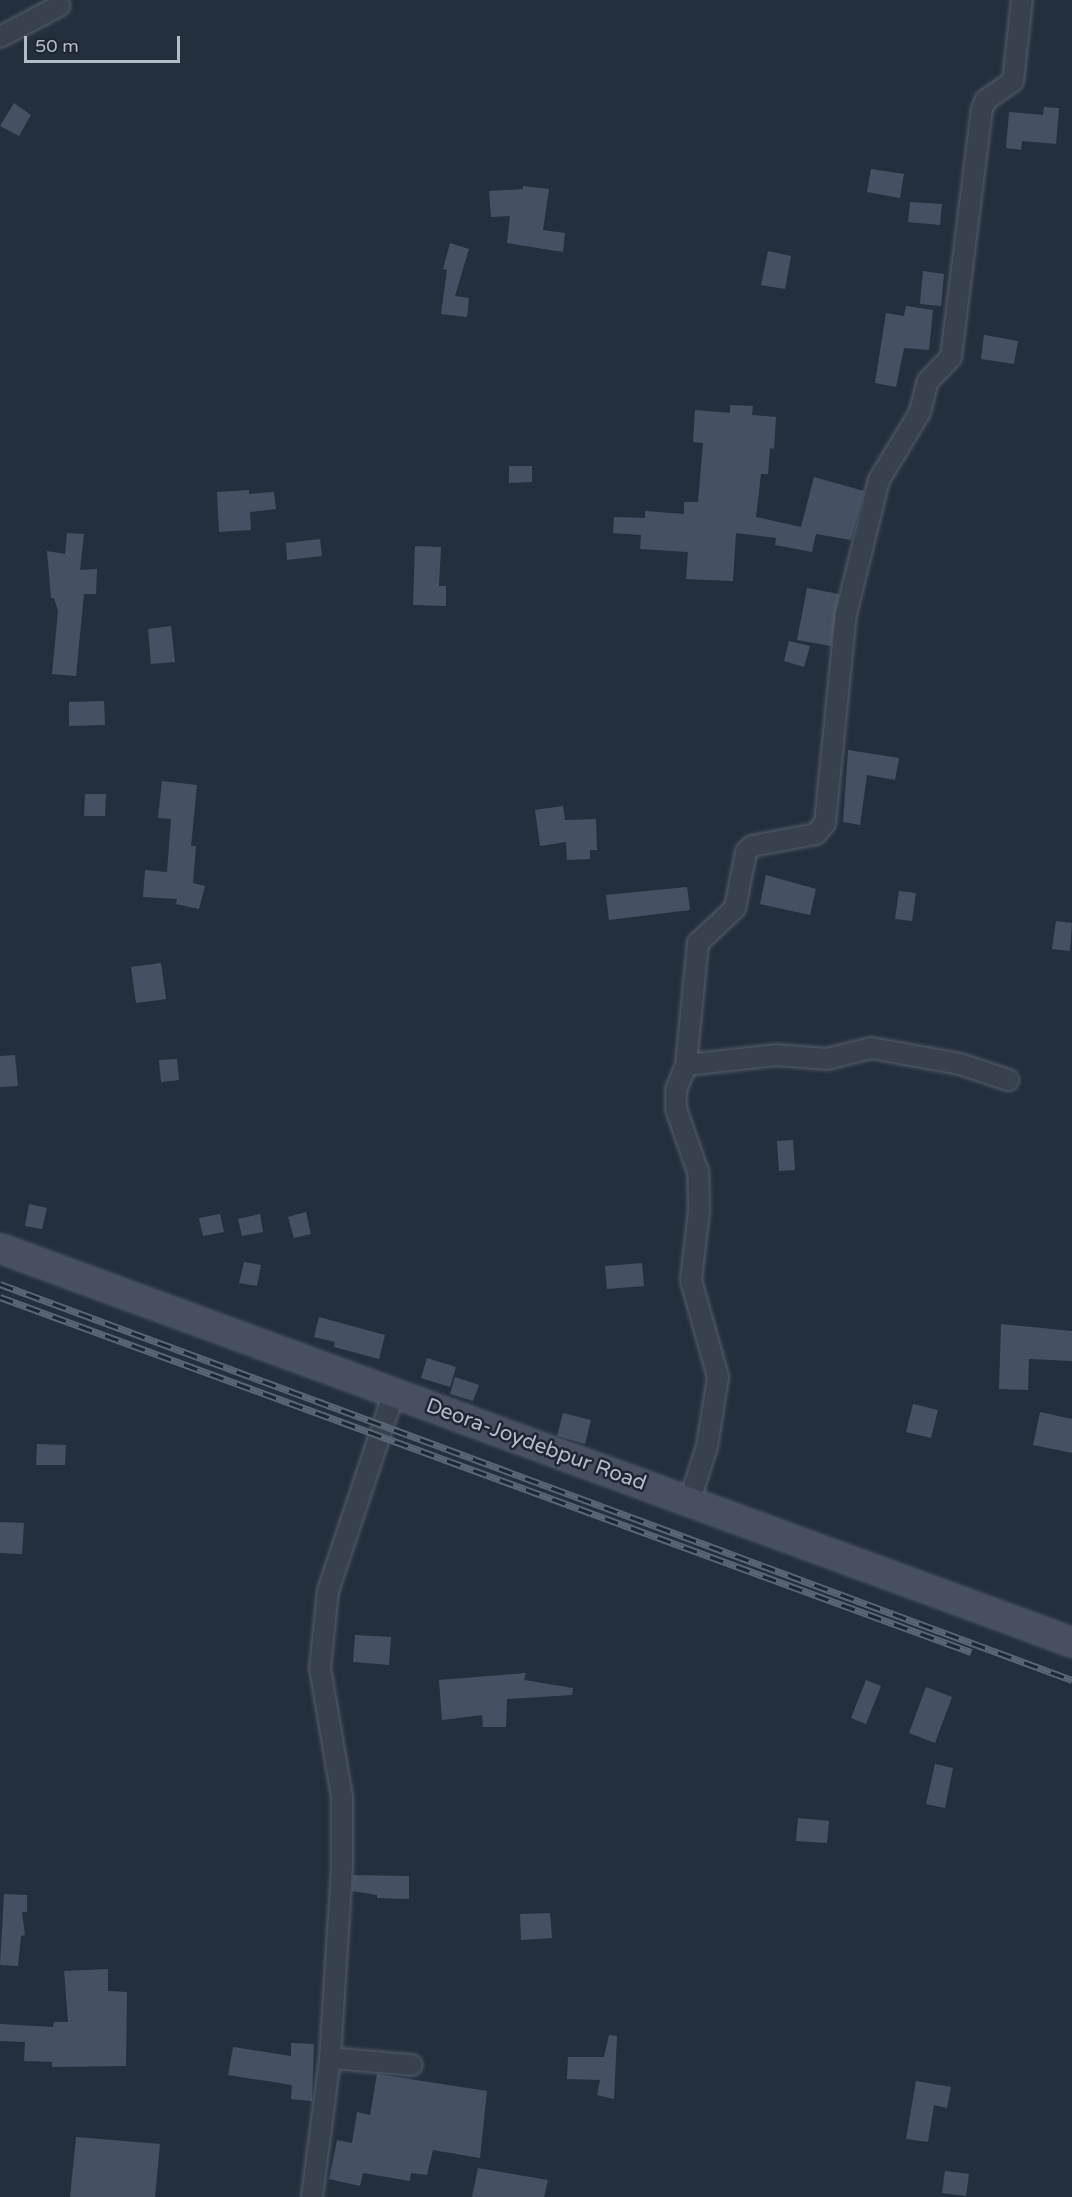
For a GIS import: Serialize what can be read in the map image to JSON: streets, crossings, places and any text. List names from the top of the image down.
{
  "streets": {
    "street": ["Deora-Joydebpur Road"]
  },
  "scale_bar": "50 m"
}
